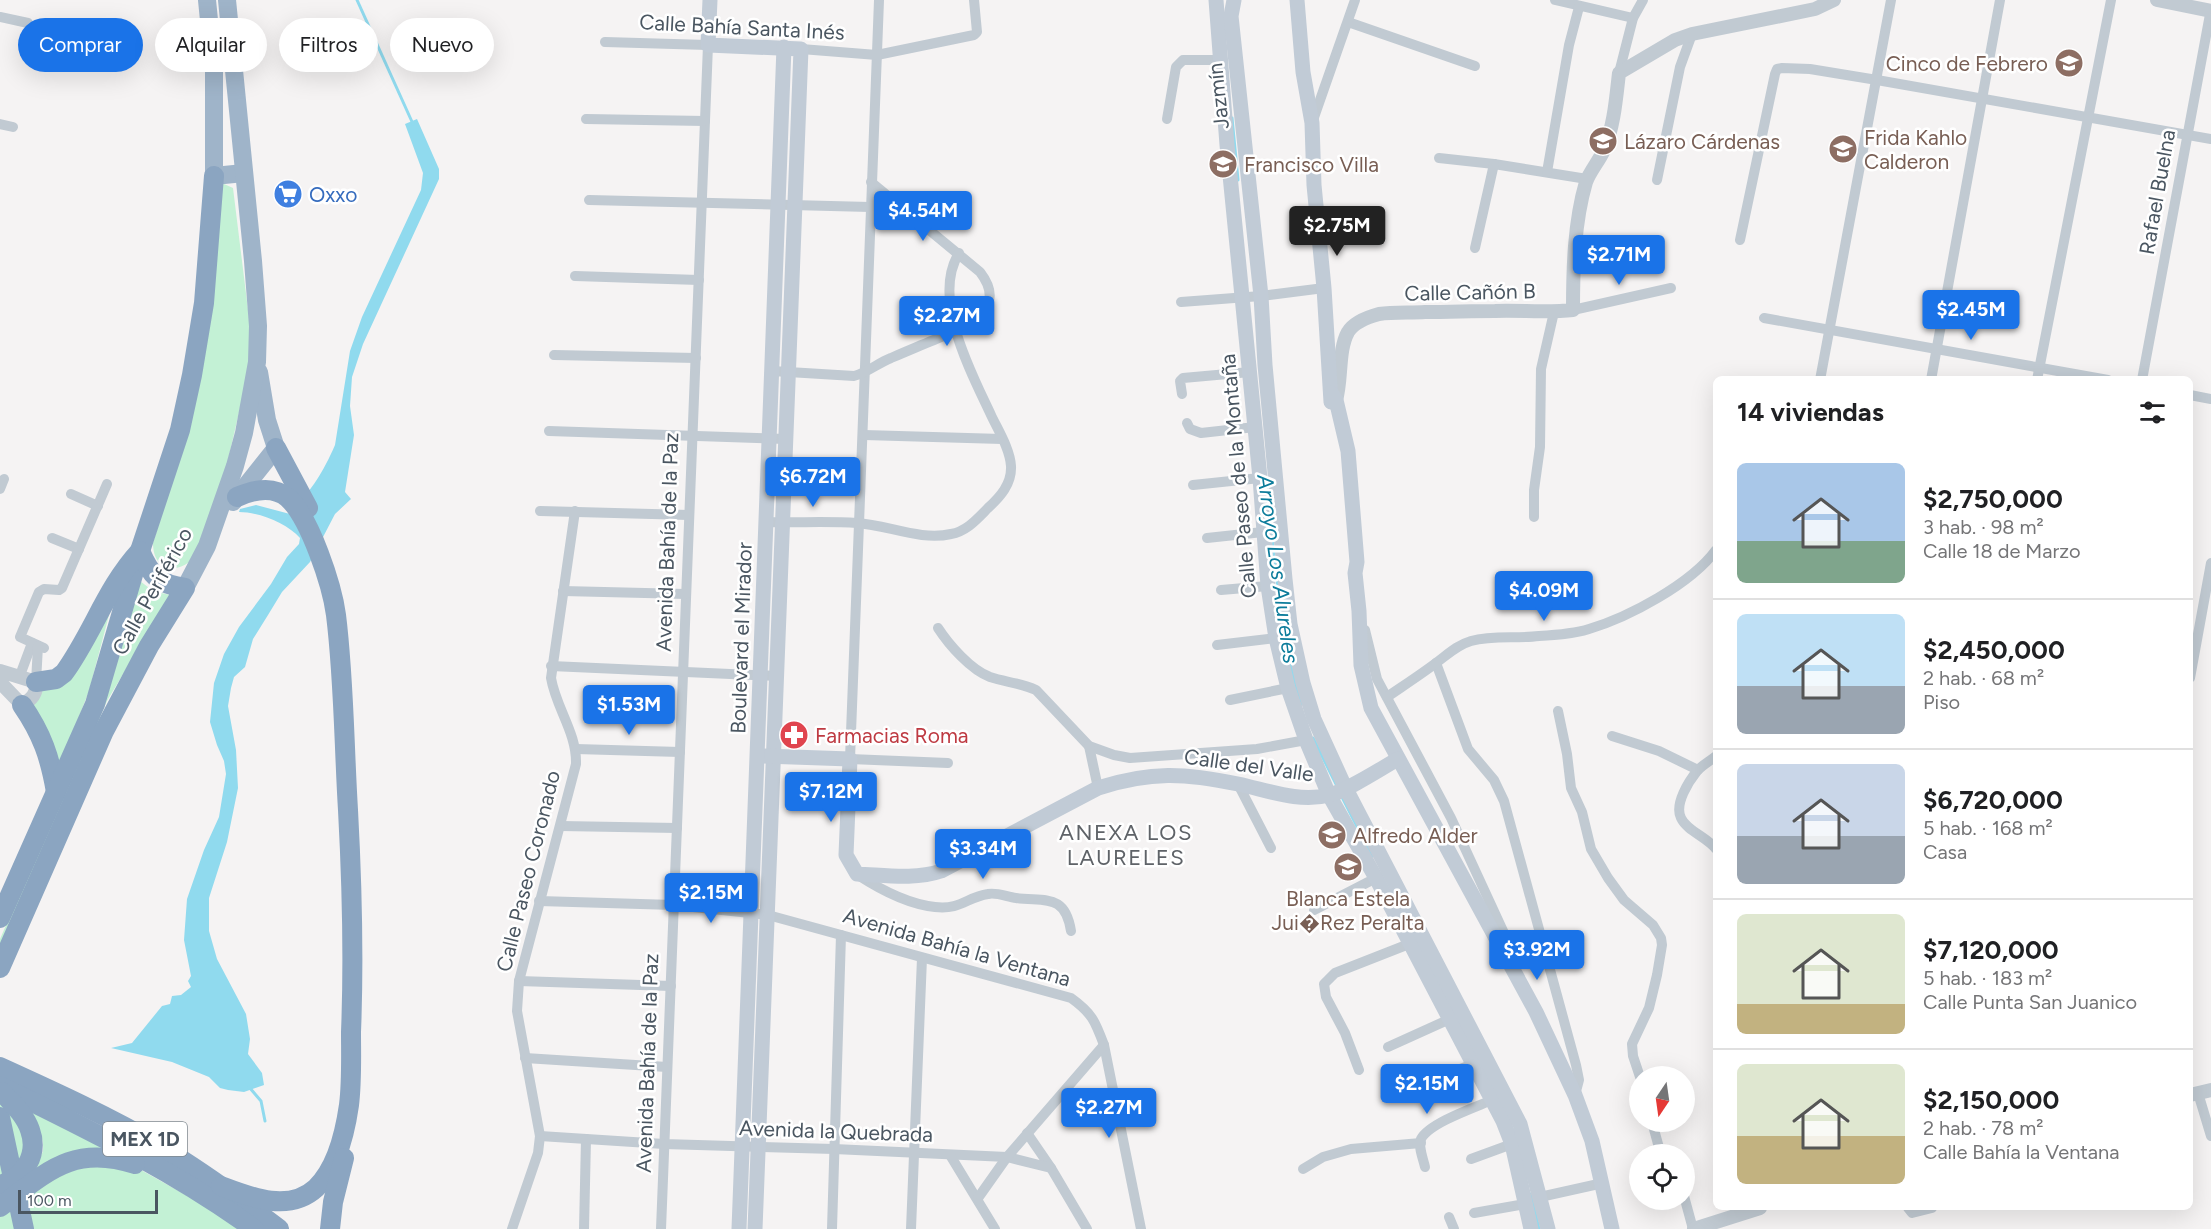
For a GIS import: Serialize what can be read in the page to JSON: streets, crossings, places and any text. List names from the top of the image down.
{
  "streets": {
    "highway": ["Calle Periférico", "MEX 1D"],
    "main road": [
      "Calle Bahía Santa Inés",
      "Jazmín",
      "Calle Paseo de la Montaña",
      "Avenida Bahía de la Paz",
      "Boulevard el Mirador",
      "Calle del Valle"
    ],
    "street": [
      "Rafael Buelna",
      "Calle Cañón B",
      "Calle Paseo Coronado",
      "Avenida Bahía la Ventana",
      "Avenida la Quebrada"
    ]
  },
  "crossings": [
    ["Calle Bahía Santa Inés", "Avenida Bahía de la Paz"],
    ["Calle Bahía Santa Inés", "Boulevard el Mirador"],
    ["Jazmín", "Calle Paseo de la Montaña"],
    ["Calle Paseo de la Montaña", "Calle del Valle"],
    ["Avenida Bahía de la Paz", "Avenida Bahía la Ventana"],
    ["Avenida Bahía de la Paz", "Avenida la Quebrada"],
    ["Boulevard el Mirador", "Avenida Bahía la Ventana"],
    ["Boulevard el Mirador", "Avenida la Quebrada"],
    ["Calle Paseo Coronado", "Avenida Bahía la Ventana"],
    ["Calle Paseo Coronado", "Avenida la Quebrada"]
  ],
  "districts": ["ANEXA LOS LAURELES"],
  "water": ["Arroyo Los Alureles"],
  "places": {
    "school or university": [
      "Cinco de Febrero",
      "Lázaro Cárdenas",
      "Frida Kahlo Calderon",
      "Francisco Villa",
      "Alfredo Alder",
      "Blanca Estela Jui�Rez Peralta"
    ],
    "supermarket": ["Oxxo"],
    "pharmacy": ["Farmacias Roma"]
  },
  "scale_bar": "100 m",
  "north": "bottom",
  "page": {
    "chip": [
      "Comprar",
      "Alquilar",
      "Filtros",
      "Nuevo"
    ],
    "price": [
      "$4.54M",
      "$2.75M",
      "$2.71M",
      "$2.45M",
      "$2.27M",
      "$6.72M",
      "$4.09M",
      "$1.53M",
      "$7.12M",
      "$3.34M",
      "$2.15M",
      "$3.92M",
      "$2.15M",
      "$2.27M"
    ],
    "heading": "14 viviendas",
    "list": [
      {
        "name": "$2,750,000",
        "note": "3 hab. · 98 m² · Calle 18 de Marzo"
      },
      {
        "name": "$2,450,000",
        "note": "2 hab. · 68 m² · Piso"
      },
      {
        "name": "$6,720,000",
        "note": "5 hab. · 168 m² · Casa"
      },
      {
        "name": "$7,120,000",
        "note": "5 hab. · 183 m² · Calle Punta San Juanico"
      },
      {
        "name": "$2,150,000",
        "note": "2 hab. · 78 m² · Calle Bahía la Ventana"
      }
    ],
    "scale": "100 m"
  }
}
